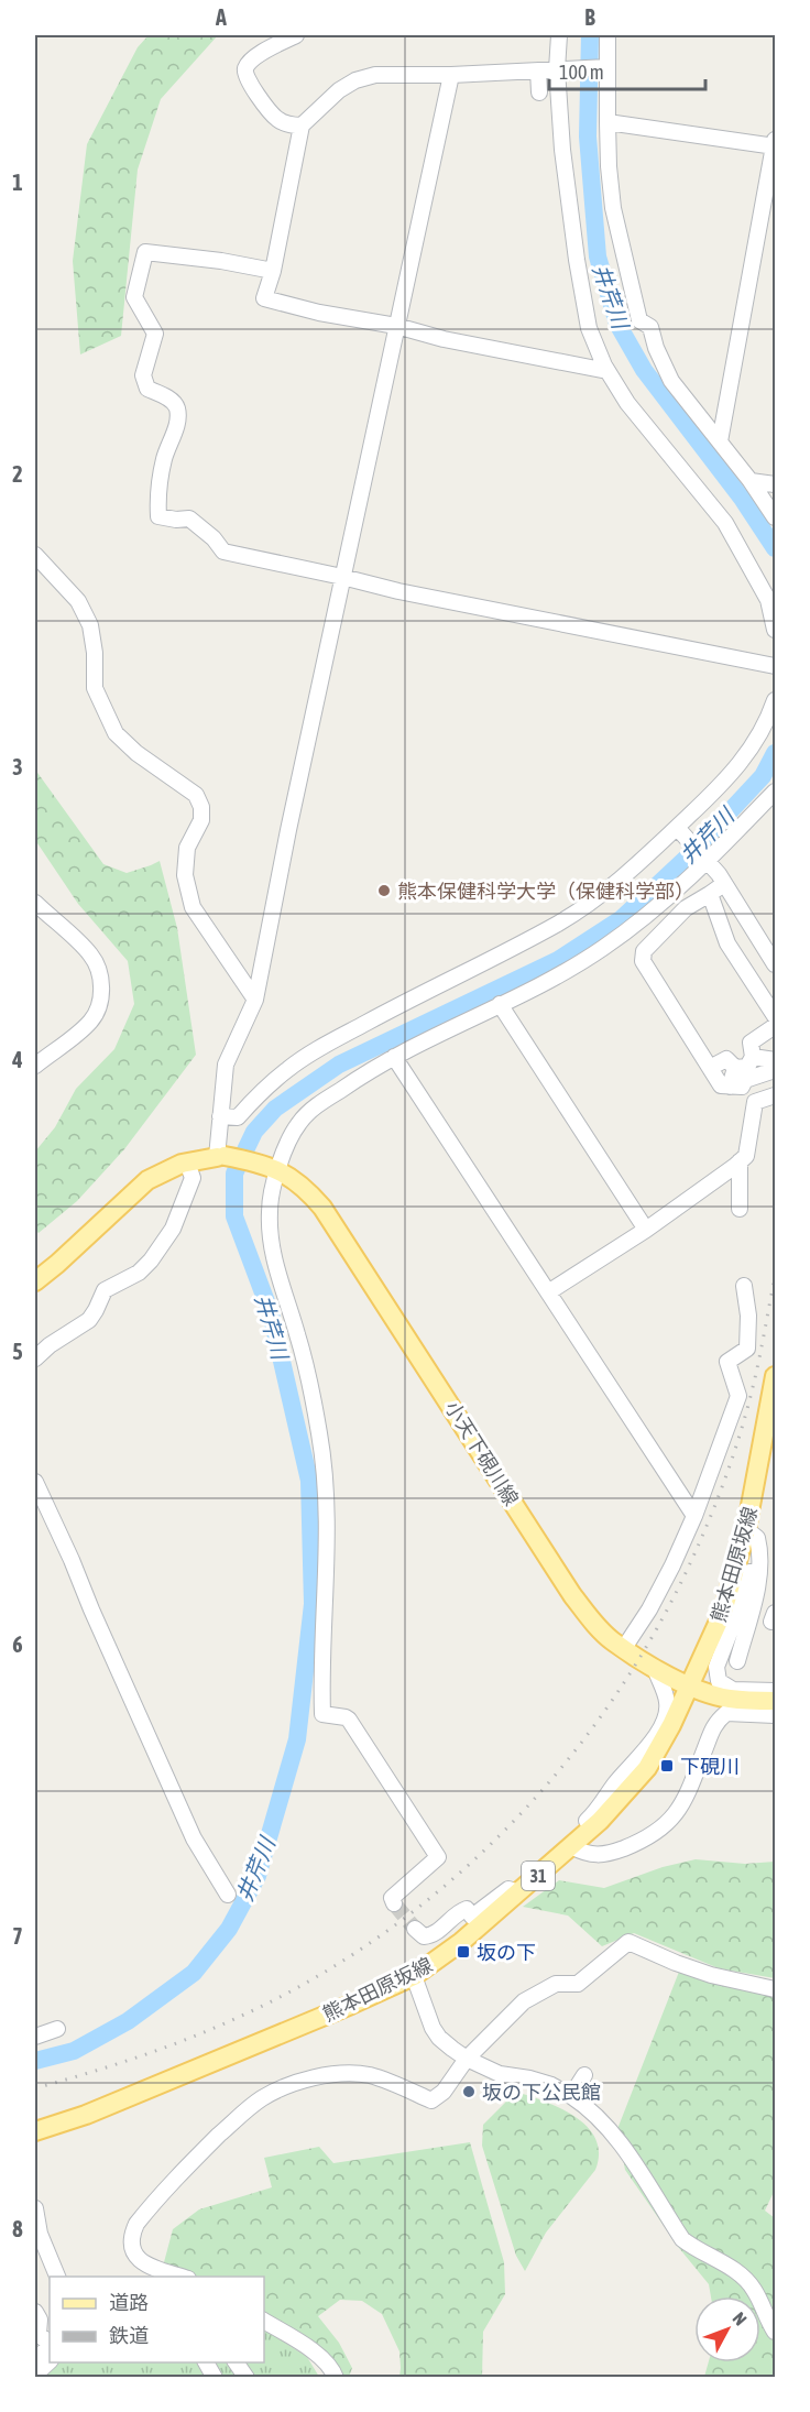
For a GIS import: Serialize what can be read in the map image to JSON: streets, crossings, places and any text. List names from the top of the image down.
{
  "streets": {
    "main road": ["小天下硯川線", "熊本田原坂線", "31"]
  },
  "crossings": [
    ["小天下硯川線", "熊本田原坂線"]
  ],
  "water": ["井芹川"],
  "places": {
    "other": ["熊本保健科学大学（保健科学部）", "坂の下公民館"],
    "transit": ["下硯川", "坂の下"]
  },
  "legend": ["道路", "鉄道"],
  "scale_bar": "100 m",
  "north": "top right",
  "grid": {
    "columns": ["A", "B"],
    "rows": [
      "1",
      "2",
      "3",
      "4",
      "5",
      "6",
      "7",
      "8"
    ]
  }
}
